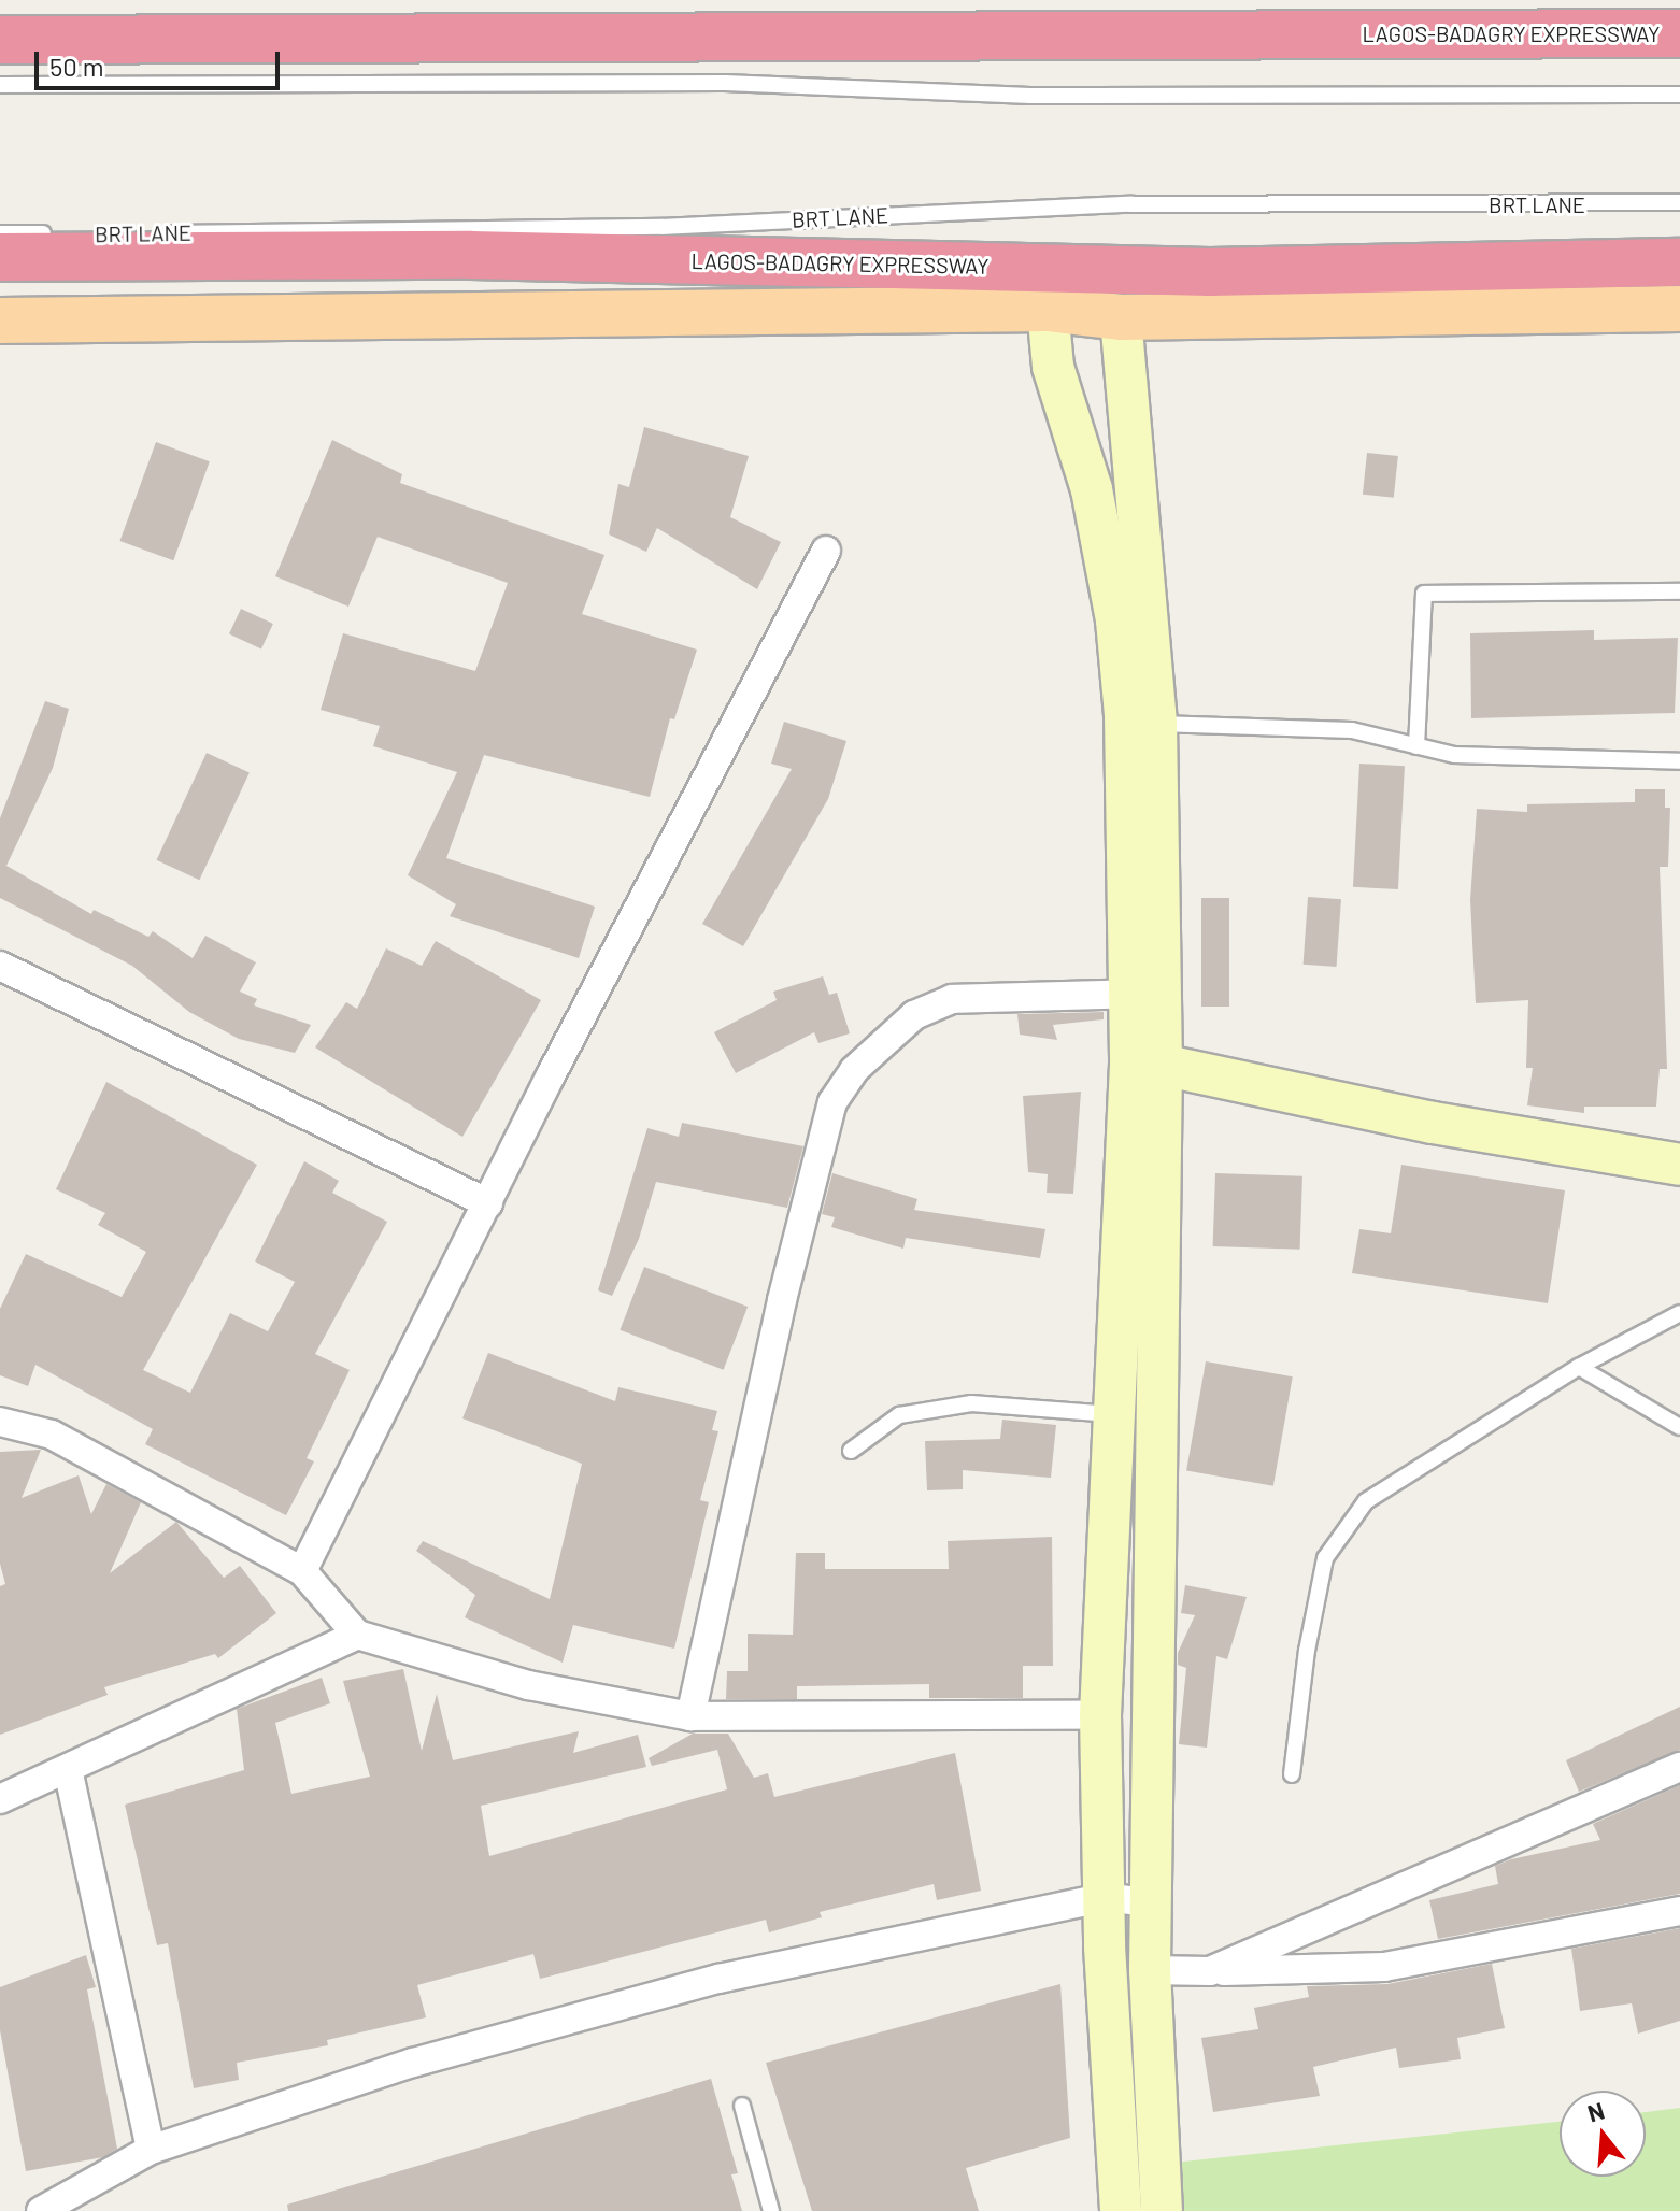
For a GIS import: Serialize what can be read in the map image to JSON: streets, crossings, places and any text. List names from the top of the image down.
{
  "streets": {
    "highway": ["LAGOS-BADAGRY EXPRESSWAY"],
    "lane": ["BRT LANE"]
  },
  "scale_bar": "50 m",
  "north": "top"
}
